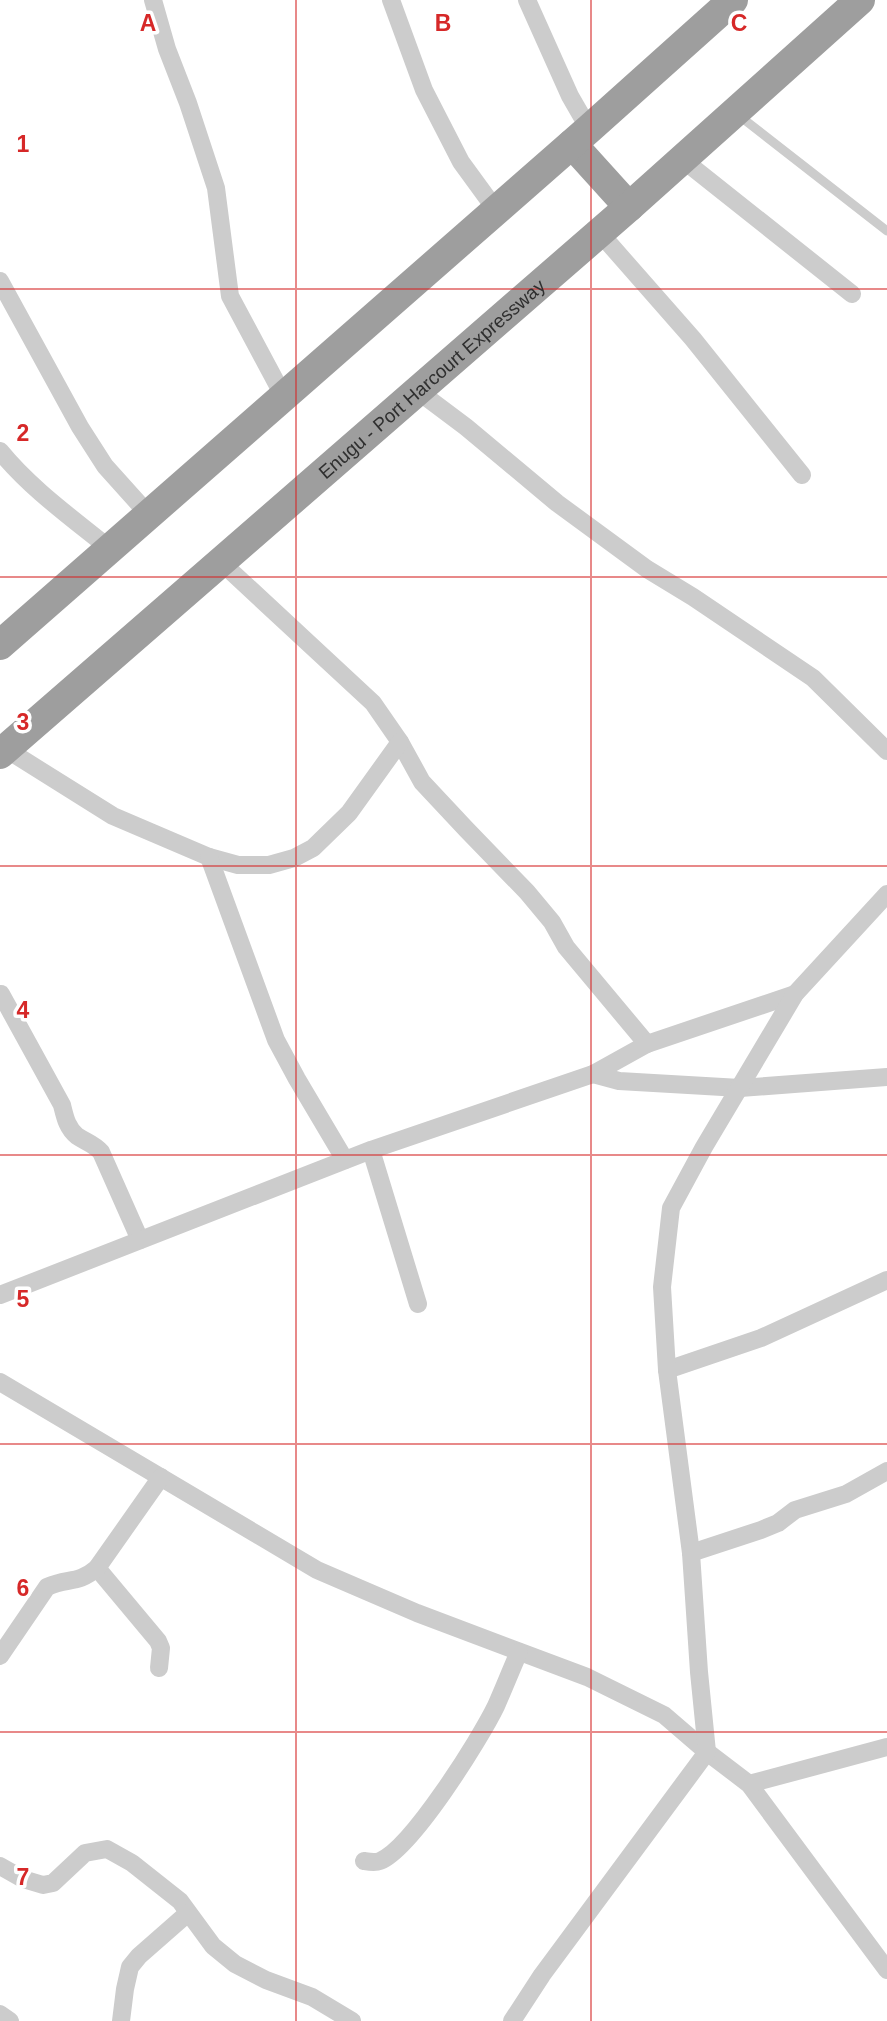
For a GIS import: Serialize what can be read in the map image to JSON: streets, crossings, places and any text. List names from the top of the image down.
{
  "streets": {
    "highway": ["Enugu - Port Harcourt Expressway"]
  },
  "grid": {
    "columns": ["A", "B", "C"],
    "rows": [
      "1",
      "2",
      "3",
      "4",
      "5",
      "6",
      "7"
    ]
  }
}
